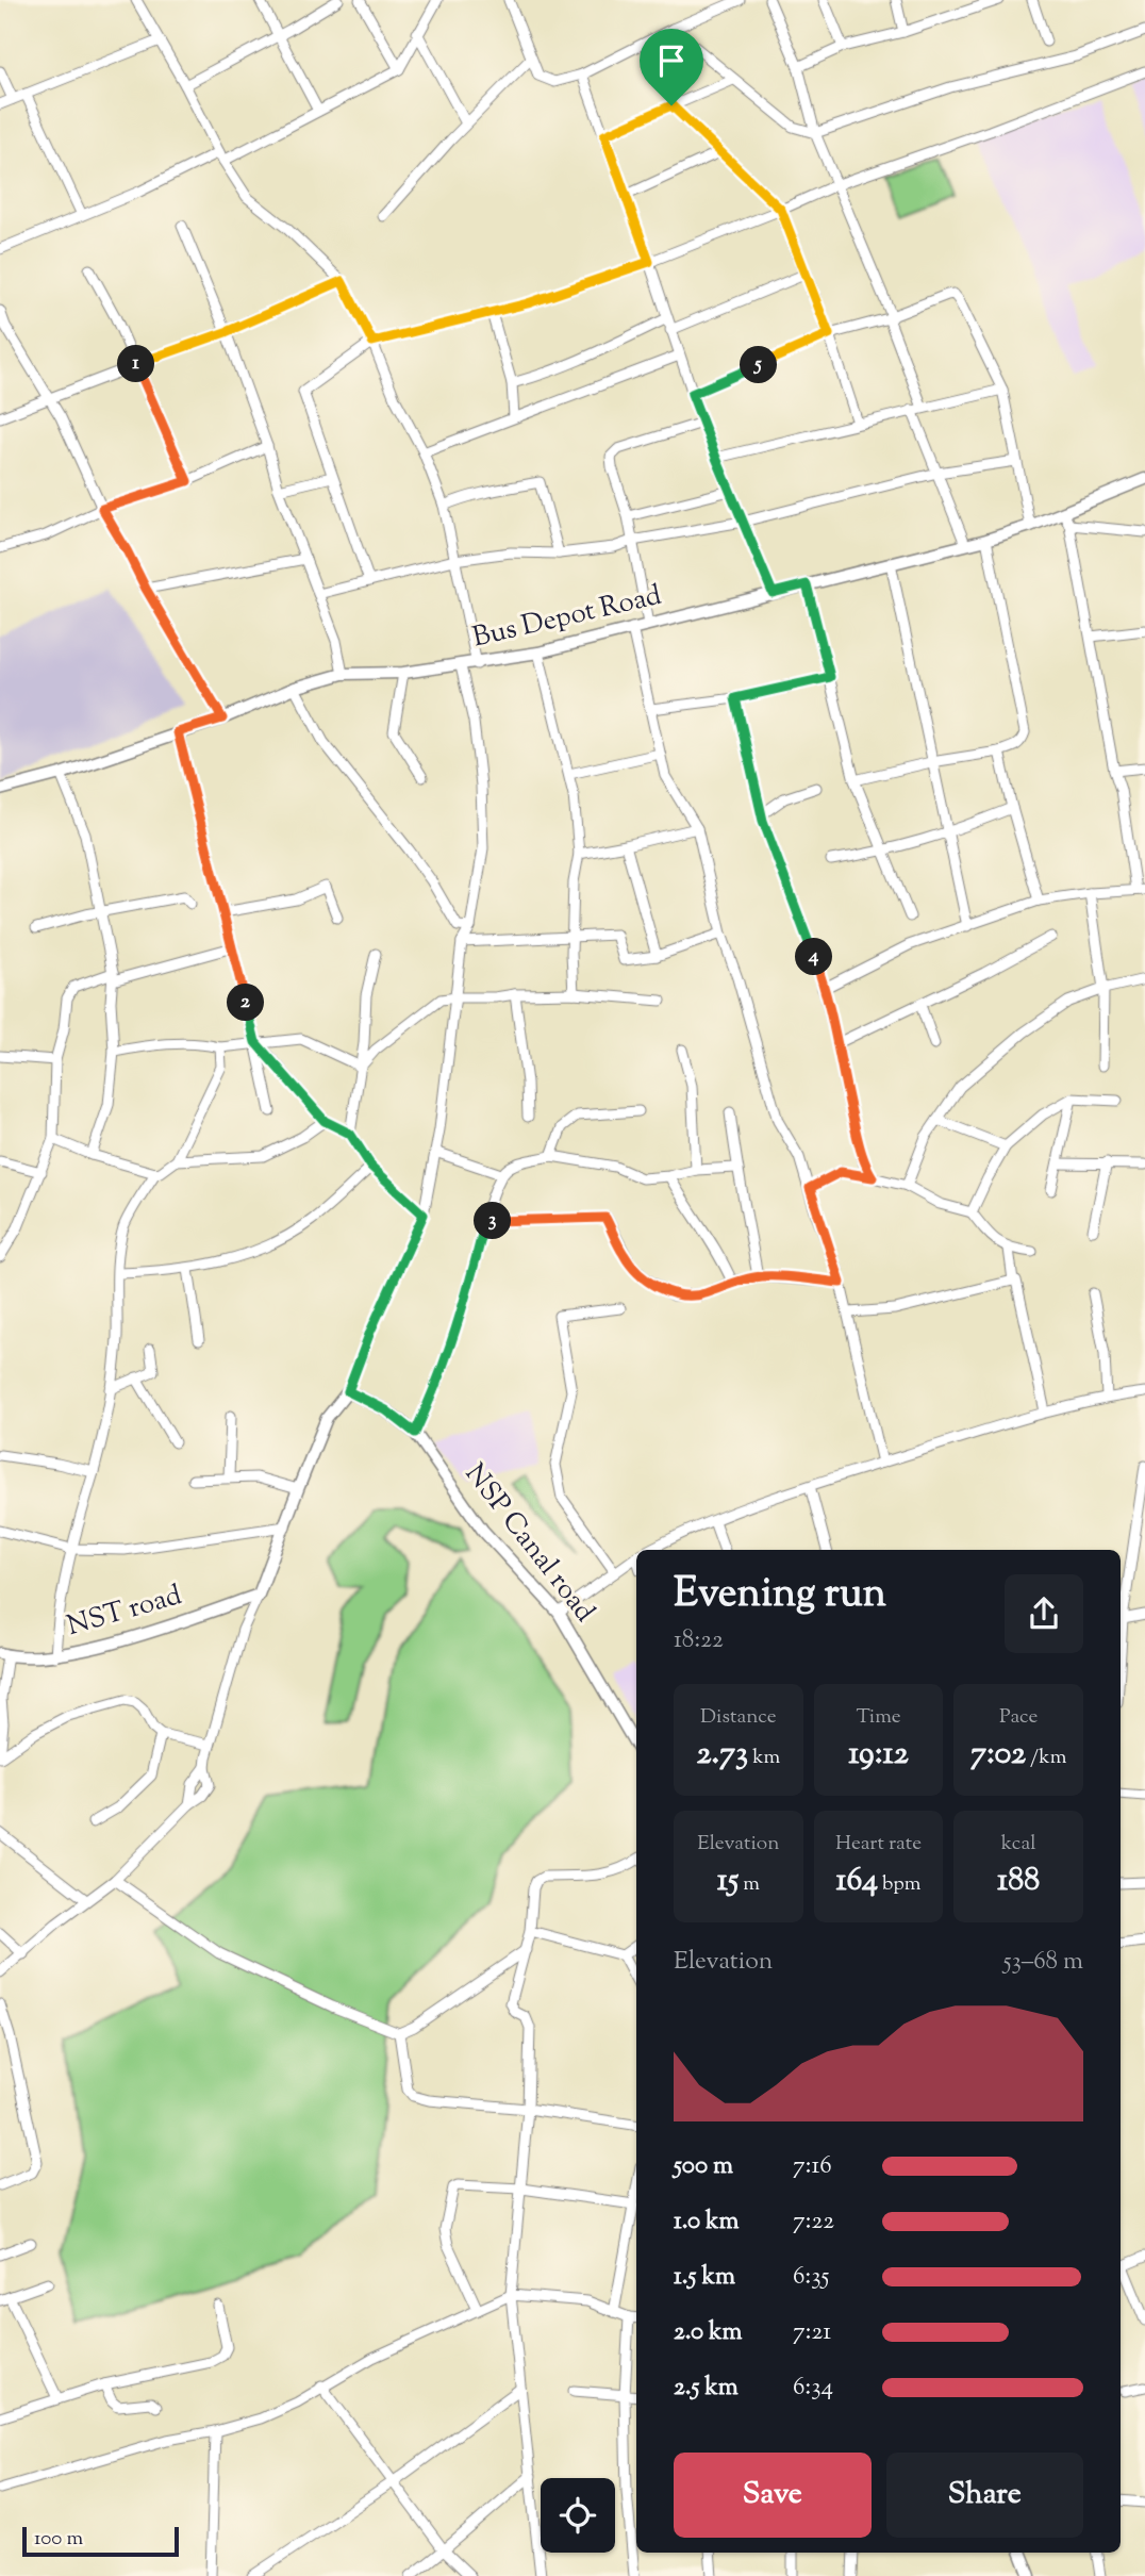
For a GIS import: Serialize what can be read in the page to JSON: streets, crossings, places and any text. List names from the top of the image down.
{
  "streets": {
    "street": ["Bus Depot Road", "NSP Canal road", "NST road"]
  },
  "scale_bar": "100 m",
  "page": {
    "pins": [
      "1",
      "5",
      "4",
      "2",
      "3"
    ],
    "heading": ["Evening run", "18:22"],
    "stats": [
      ["Distance", "2.73 km"],
      ["Time", "19:12"],
      ["Pace", "7:02 /km"],
      ["Elevation", "15 m"],
      ["Heart rate", "164 bpm"],
      ["kcal", "188"]
    ],
    "chart": ["Elevation", "53–68 m"],
    "list": [
      {
        "name": "500 m",
        "note": "7:16"
      },
      {
        "name": "1.0 km",
        "note": "7:22"
      },
      {
        "name": "1.5 km",
        "note": "6:35"
      },
      {
        "name": "2.0 km",
        "note": "7:21"
      },
      {
        "name": "2.5 km",
        "note": "6:34"
      }
    ],
    "buttons": ["Save", "Share"],
    "scale": "100 m"
  }
}
